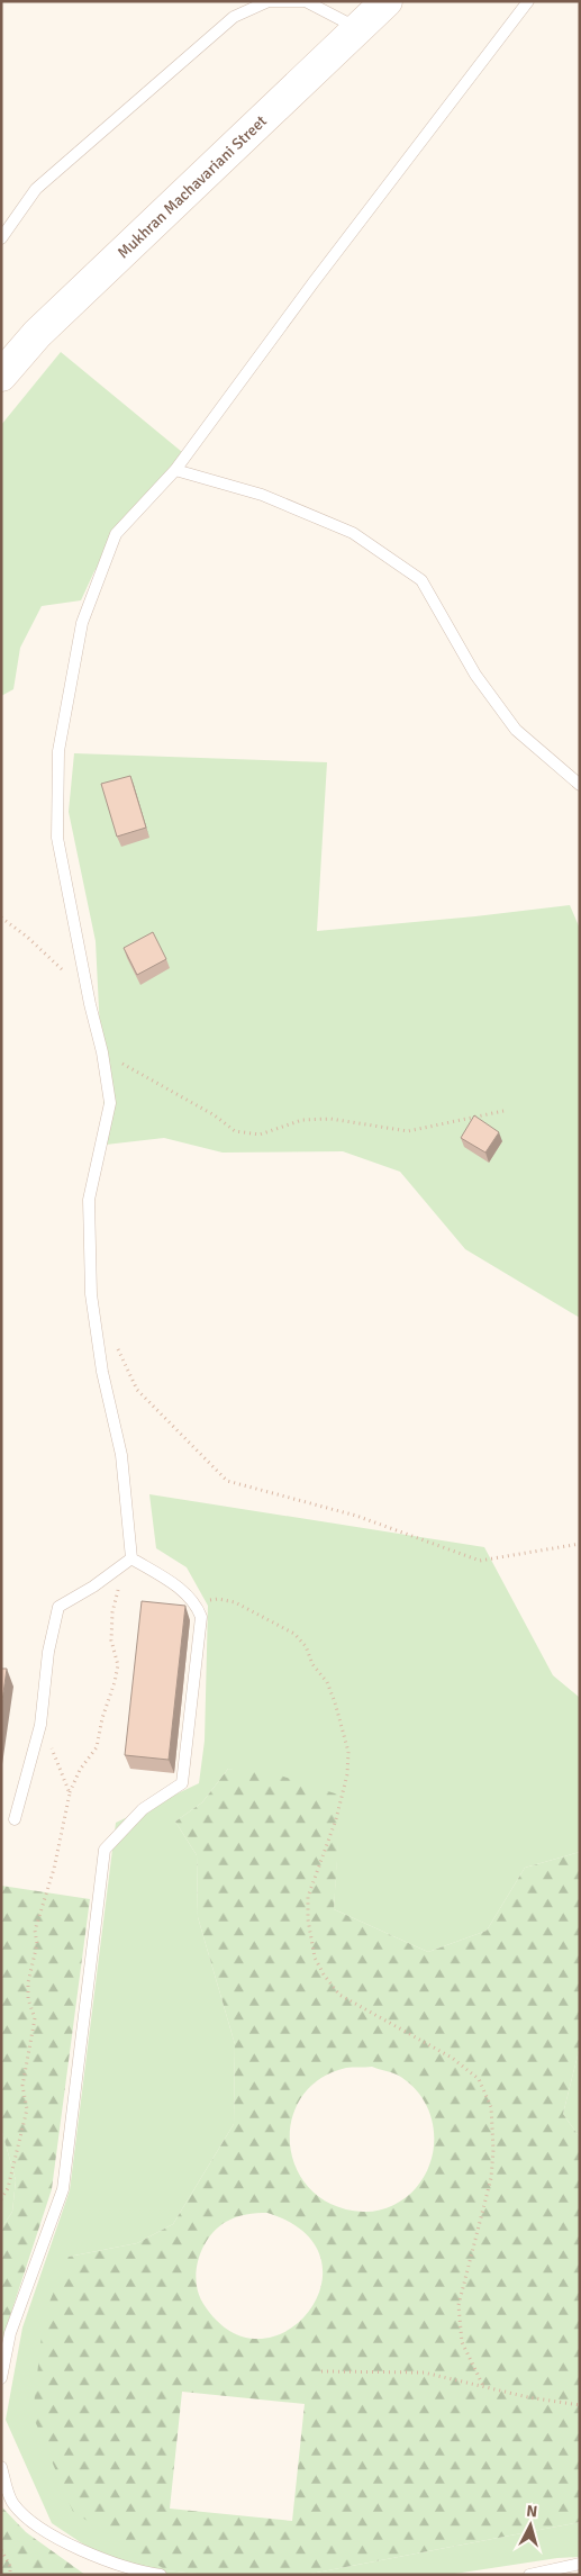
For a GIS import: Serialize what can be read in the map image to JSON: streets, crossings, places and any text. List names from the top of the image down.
{
  "streets": {
    "main road": ["Mukhran Machavariani Street"]
  },
  "north": "top"
}
